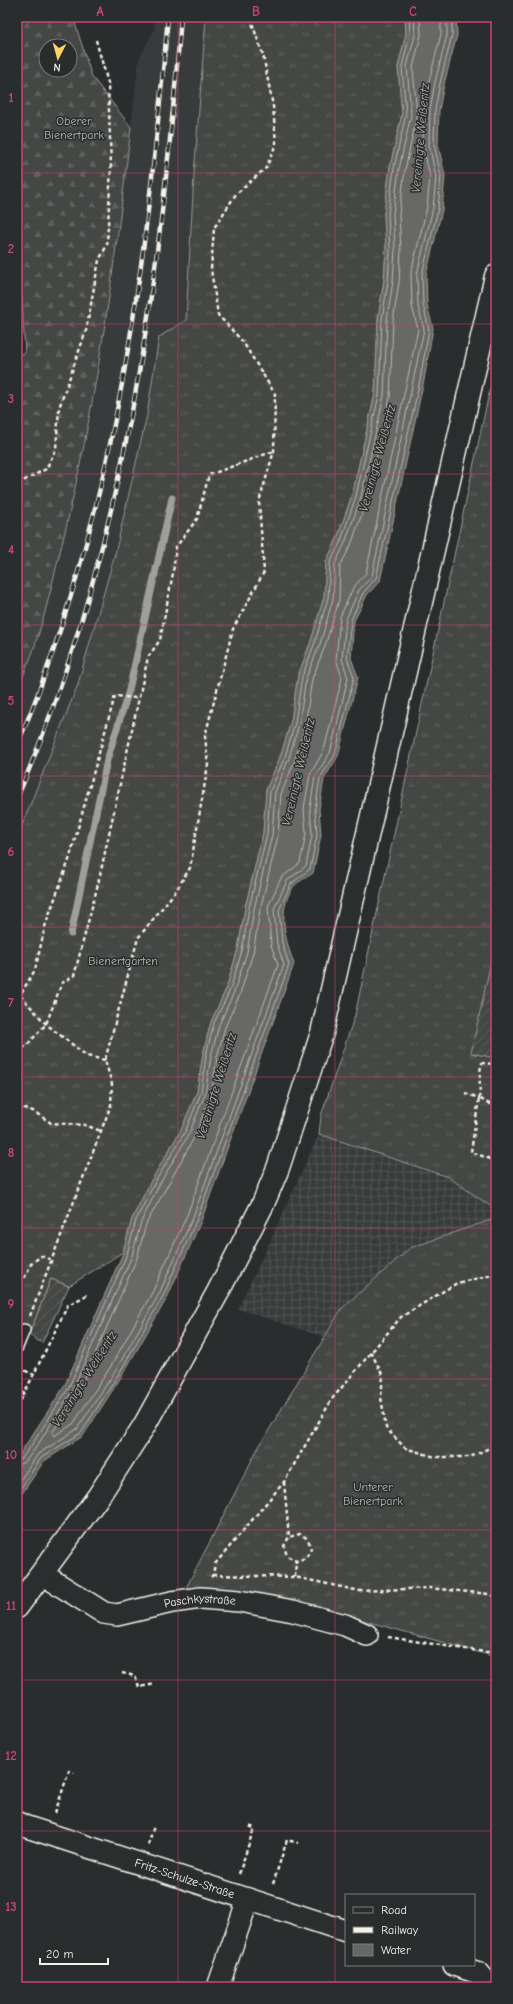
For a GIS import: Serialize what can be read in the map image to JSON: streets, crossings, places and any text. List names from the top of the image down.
{
  "streets": {
    "street": ["Paschkystraße", "Fritz-Schulze-Straße"]
  },
  "water": ["Vereinigte Weißeritz"],
  "parks": ["Oberer Bienertpark", "Bienertgarten", "Unterer Bienertpark"],
  "legend": ["Road", "Railway", "Water"],
  "scale_bar": "20 m",
  "north": "bottom",
  "grid": {
    "columns": ["A", "B", "C"],
    "rows": [
      "1",
      "2",
      "3",
      "4",
      "5",
      "6",
      "7",
      "8",
      "9",
      "10",
      "11",
      "12",
      "13"
    ]
  }
}
